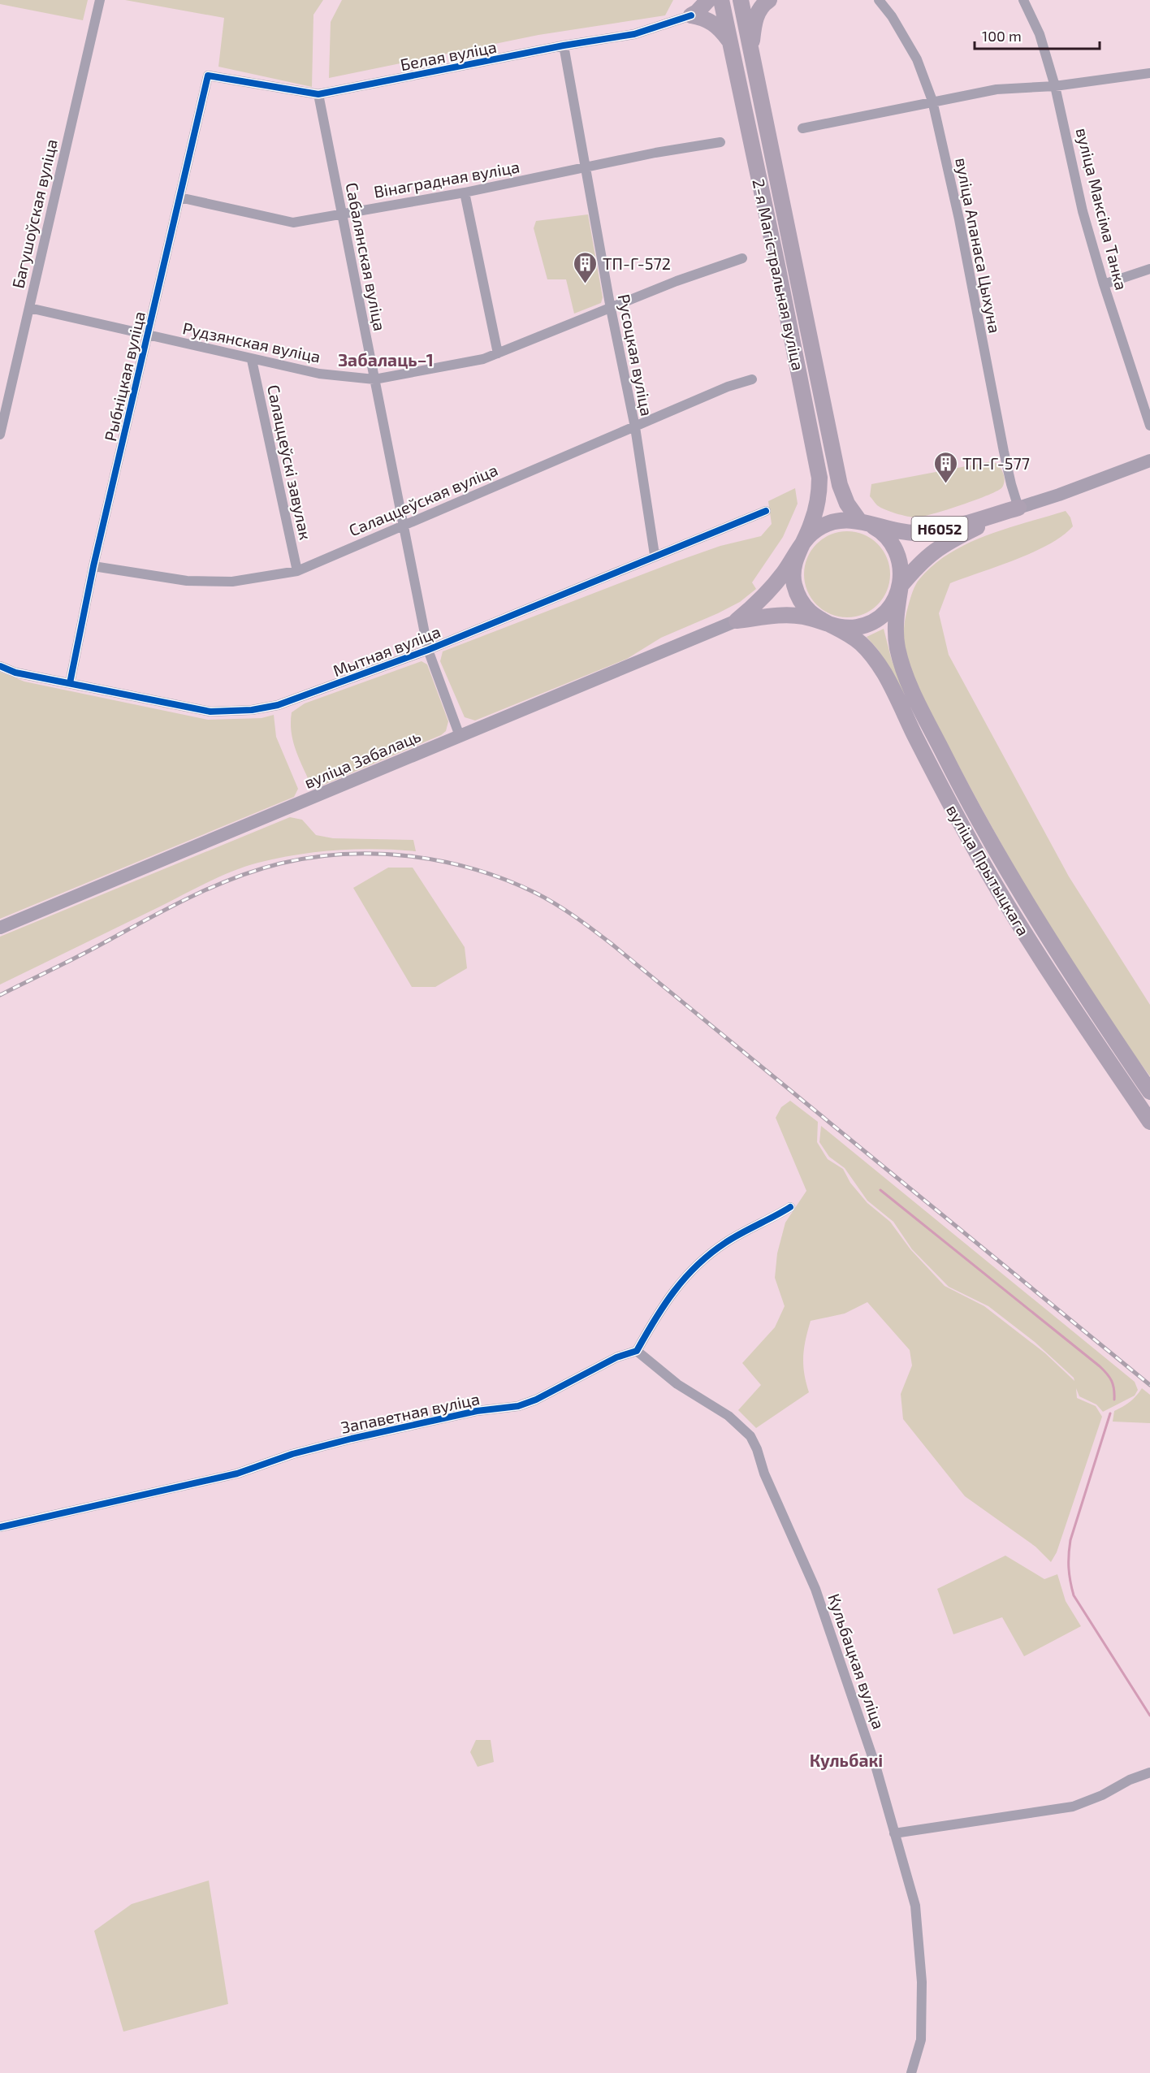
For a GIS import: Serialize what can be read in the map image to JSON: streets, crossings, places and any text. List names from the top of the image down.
{
  "streets": {
    "main road": ["2-я Магістральная вуліца", "Н6052", "вуліца Прытыцкага"],
    "street": [
      "Белая вуліца",
      "Вінаградная вуліца",
      "вуліца Максіма Танка",
      "Багушоўская вуліца",
      "вуліца Апанаса Цыхуна",
      "Сабалянская вуліца",
      "Рудзянская вуліца",
      "Русоцкая вуліца",
      "Рыбніцкая вуліца",
      "Салаццеўскі завулак",
      "Салаццеўская вуліца",
      "Мытная вуліца",
      "вуліца Забалаць",
      "Запаветная вуліца",
      "Кульбацкая вуліца"
    ]
  },
  "crossings": [
    ["Белая вуліца", "Сабалянская вуліца"],
    ["Белая вуліца", "Русоцкая вуліца"],
    ["Белая вуліца", "Рыбніцкая вуліца"],
    ["Вінаградная вуліца", "Сабалянская вуліца"],
    ["Вінаградная вуліца", "Русоцкая вуліца"],
    ["Вінаградная вуліца", "Рыбніцкая вуліца"],
    ["Багушоўская вуліца", "Рудзянская вуліца"],
    ["вуліца Апанаса Цыхуна", "Н6052"],
    ["Сабалянская вуліца", "Рудзянская вуліца"],
    ["Сабалянская вуліца", "Салаццеўская вуліца"],
    ["Сабалянская вуліца", "Мытная вуліца"],
    ["Сабалянская вуліца", "вуліца Забалаць"],
    ["2-я Магістральная вуліца", "Н6052"],
    ["2-я Магістральная вуліца", "вуліца Прытыцкага"],
    ["Рудзянская вуліца", "Русоцкая вуліца"],
    ["Рудзянская вуліца", "Рыбніцкая вуліца"],
    ["Рудзянская вуліца", "Салаццеўскі завулак"],
    ["Русоцкая вуліца", "Салаццеўская вуліца"],
    ["Русоцкая вуліца", "Мытная вуліца"],
    ["Рыбніцкая вуліца", "Салаццеўская вуліца"],
    ["Рыбніцкая вуліца", "Мытная вуліца"],
    ["Салаццеўскі завулак", "Салаццеўская вуліца"],
    ["Н6052", "вуліца Забалаць"],
    ["Н6052", "вуліца Прытыцкага"],
    ["Запаветная вуліца", "Кульбацкая вуліца"]
  ],
  "districts": ["Забалаць–1", "Кульбакі"],
  "places": {
    "building": ["ТП-Г-572", "ТП-Г-577"]
  },
  "scale_bar": "100 m"
}
